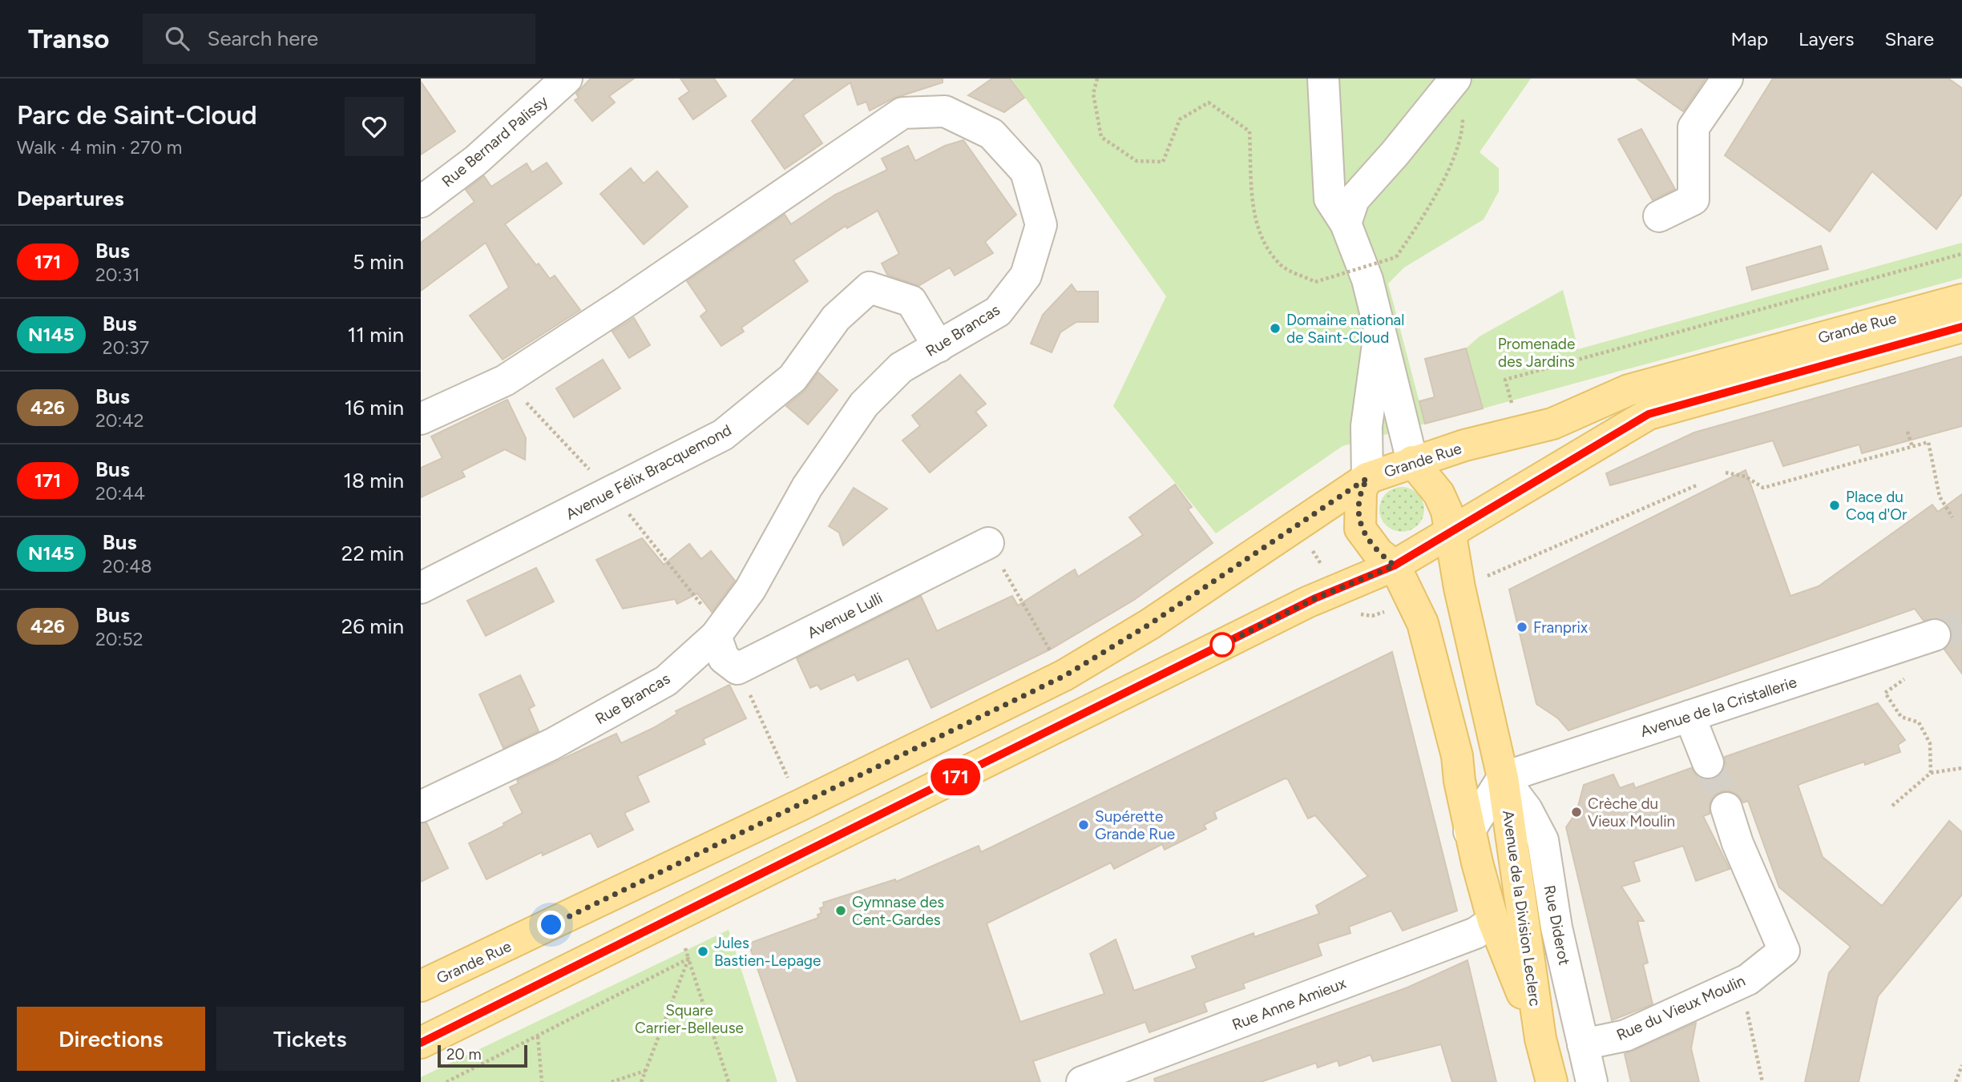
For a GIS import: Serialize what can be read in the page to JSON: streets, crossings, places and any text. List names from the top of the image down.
{
  "streets": {
    "main road": ["Grande Rue", "Avenue de la Division Leclerc"],
    "street": [
      "Rue Bernard Palissy",
      "Rue Brancas",
      "Avenue Félix Bracquemond",
      "Avenue Lulli",
      "Avenue de la Cristallerie",
      "Rue Diderot",
      "Rue Anne Amieux",
      "Rue du Vieux Moulin"
    ]
  },
  "crossings": [
    ["Grande Rue", "Avenue de la Division Leclerc"],
    ["Rue Brancas", "Avenue Félix Bracquemond"],
    ["Avenue de la Cristallerie", "Avenue de la Division Leclerc"],
    ["Avenue de la Cristallerie", "Rue Diderot"],
    ["Avenue de la Division Leclerc", "Rue Diderot"],
    ["Avenue de la Division Leclerc", "Rue Anne Amieux"],
    ["Rue Diderot", "Rue du Vieux Moulin"]
  ],
  "parks": ["Promenade des Jardins", "Square Carrier-Belleuse"],
  "places": [
    "Domaine national de Saint-Cloud",
    "Place du Coq d'Or",
    "Franprix",
    "Crèche du Vieux Moulin",
    "Supérette Grande Rue",
    "Gymnase des Cent-Gardes",
    "Jules Bastien-Lepage"
  ],
  "lines": ["bus line 171"],
  "scale_bar": "20 m",
  "page": {
    "header": "Transo",
    "search": "Search here",
    "nav": ["Map", "Layers", "Share"],
    "heading": [
      ["Parc de Saint-Cloud", "Walk · 4 min · 270 m"],
      "Departures"
    ],
    "on_map": "171",
    "list": [
      {
        "mark": "171",
        "name": "Bus",
        "note": "20:31",
        "value": "5 min"
      },
      {
        "mark": "N145",
        "name": "Bus",
        "note": "20:37",
        "value": "11 min"
      },
      {
        "mark": "426",
        "name": "Bus",
        "note": "20:42",
        "value": "16 min"
      },
      {
        "mark": "171",
        "name": "Bus",
        "note": "20:44",
        "value": "18 min"
      },
      {
        "mark": "N145",
        "name": "Bus",
        "note": "20:48",
        "value": "22 min"
      },
      {
        "mark": "426",
        "name": "Bus",
        "note": "20:52",
        "value": "26 min"
      }
    ],
    "buttons": ["Directions", "Tickets"],
    "scale": "20 m"
  }
}
